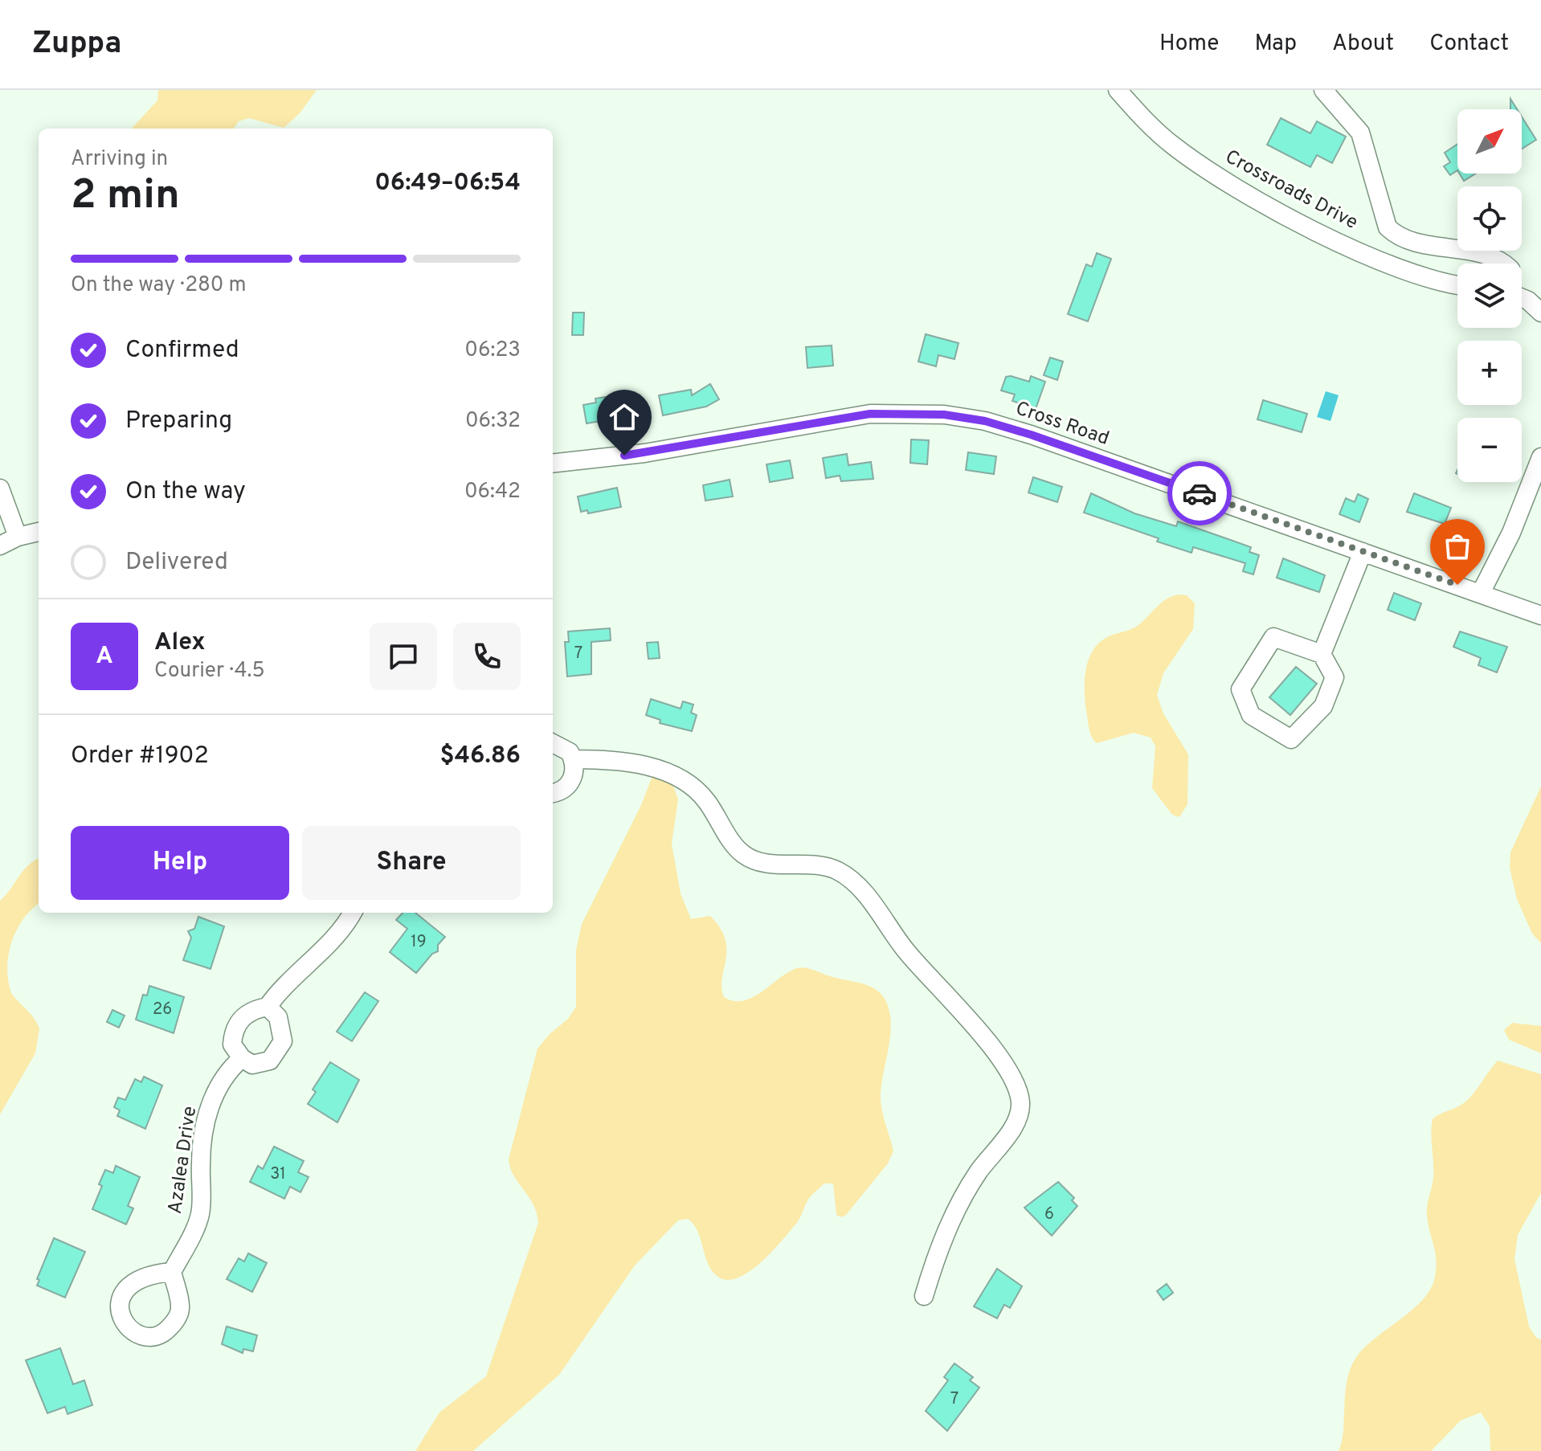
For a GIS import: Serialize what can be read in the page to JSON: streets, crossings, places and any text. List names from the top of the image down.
{
  "streets": {
    "street": ["Crossroads Drive", "Cross Road", "Azalea Drive"]
  },
  "house_numbers": [
    "7",
    "19",
    "26",
    "31",
    "6",
    "7"
  ],
  "north": "top right",
  "page": {
    "header": "Zuppa",
    "nav": [
      "Home",
      "Map",
      "About",
      "Contact"
    ],
    "map_buttons": ["+", "−"],
    "heading": ["2 min", "Arriving in", "06:49–06:54"],
    "panel": [
      "Alex",
      "Courier · 4.5",
      "Order #1902",
      "$46.86"
    ],
    "bar": "On the way · 280 m",
    "list": [
      ["Confirmed", "06:23"],
      ["Preparing", "06:32"],
      ["On the way", "06:42"],
      "Delivered"
    ],
    "round": "A",
    "buttons": ["Help", "Share"]
  }
}
